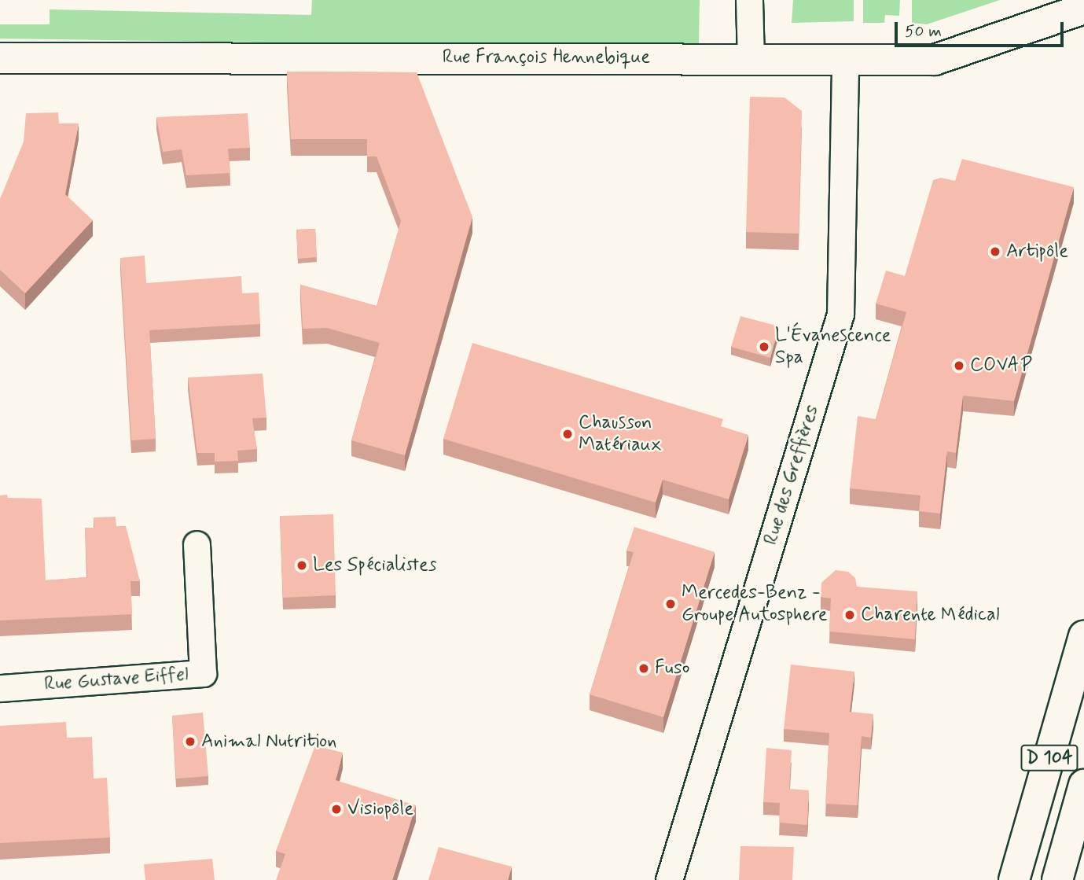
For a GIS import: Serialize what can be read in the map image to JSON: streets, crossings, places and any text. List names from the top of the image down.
{
  "streets": {
    "street": [
      "Rue François Hennebique",
      "Rue des Greffières",
      "Rue Gustave Eiffel",
      "D 104"
    ]
  },
  "crossings": [
    ["Rue François Hennebique", "Rue des Greffières"]
  ],
  "places": [
    "Artipôle",
    "L'Évanescence Spa",
    "COVAP",
    "Chausson Matériaux",
    "Les Spécialistes",
    "Mercedes-Benz - Groupe Autosphere",
    "Charente Médical",
    "Fuso",
    "Animal Nutrition",
    "Visiopôle"
  ],
  "scale_bar": "50 m"
}
